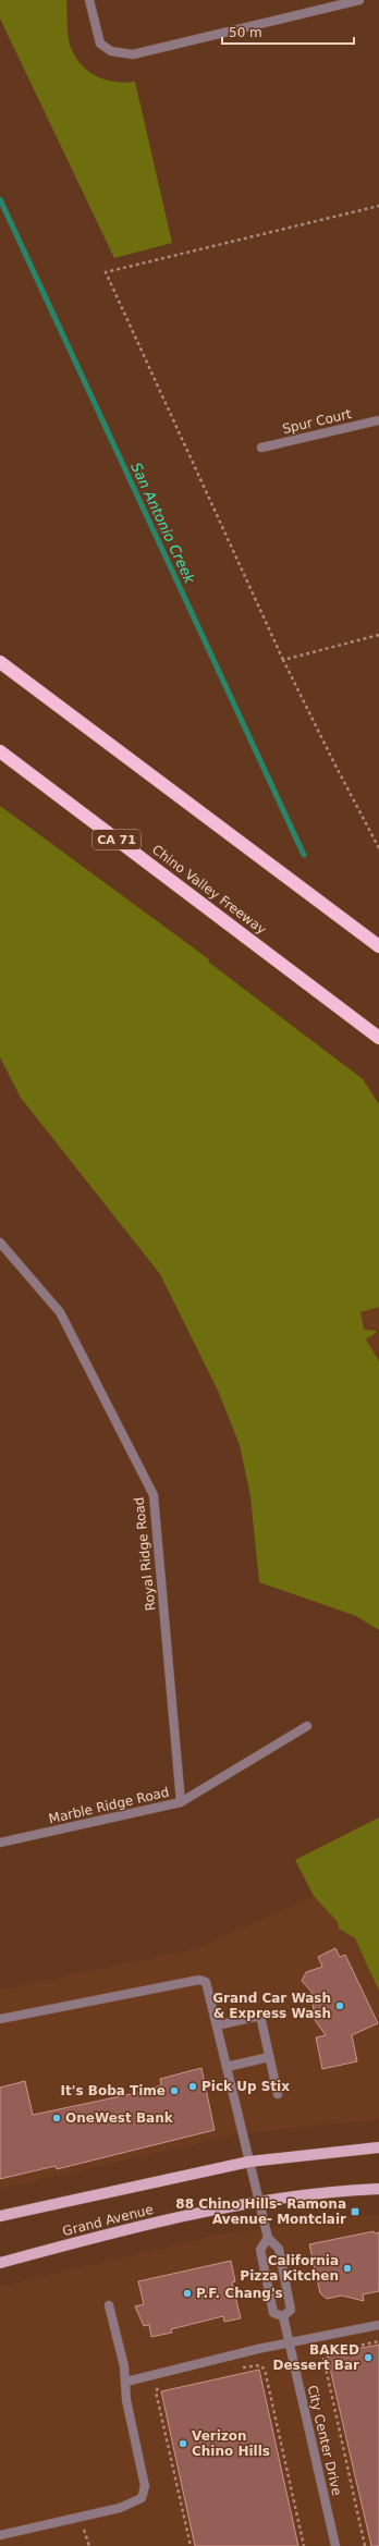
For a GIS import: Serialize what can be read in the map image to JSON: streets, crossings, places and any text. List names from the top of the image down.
{
  "streets": {
    "highway": ["CA 71", "Chino Valley Freeway"],
    "main road": ["Grand Avenue"],
    "street": [
      "Spur Court",
      "Royal Ridge Road",
      "Marble Ridge Road",
      "City Center Drive"
    ]
  },
  "crossings": [
    ["Royal Ridge Road", "Marble Ridge Road"]
  ],
  "water": ["San Antonio Creek"],
  "places": {
    "other": [
      "Grand Car Wash & Express Wash",
      "Pick Up Stix",
      "It's Boba Time",
      "OneWest Bank",
      "California Pizza Kitchen",
      "P.F. Chang's",
      "BAKED Dessert Bar",
      "Verizon Chino Hills"
    ],
    "transit": ["88 Chino Hills- Ramona Avenue- Montclair"]
  },
  "scale_bar": "50 m"
}
